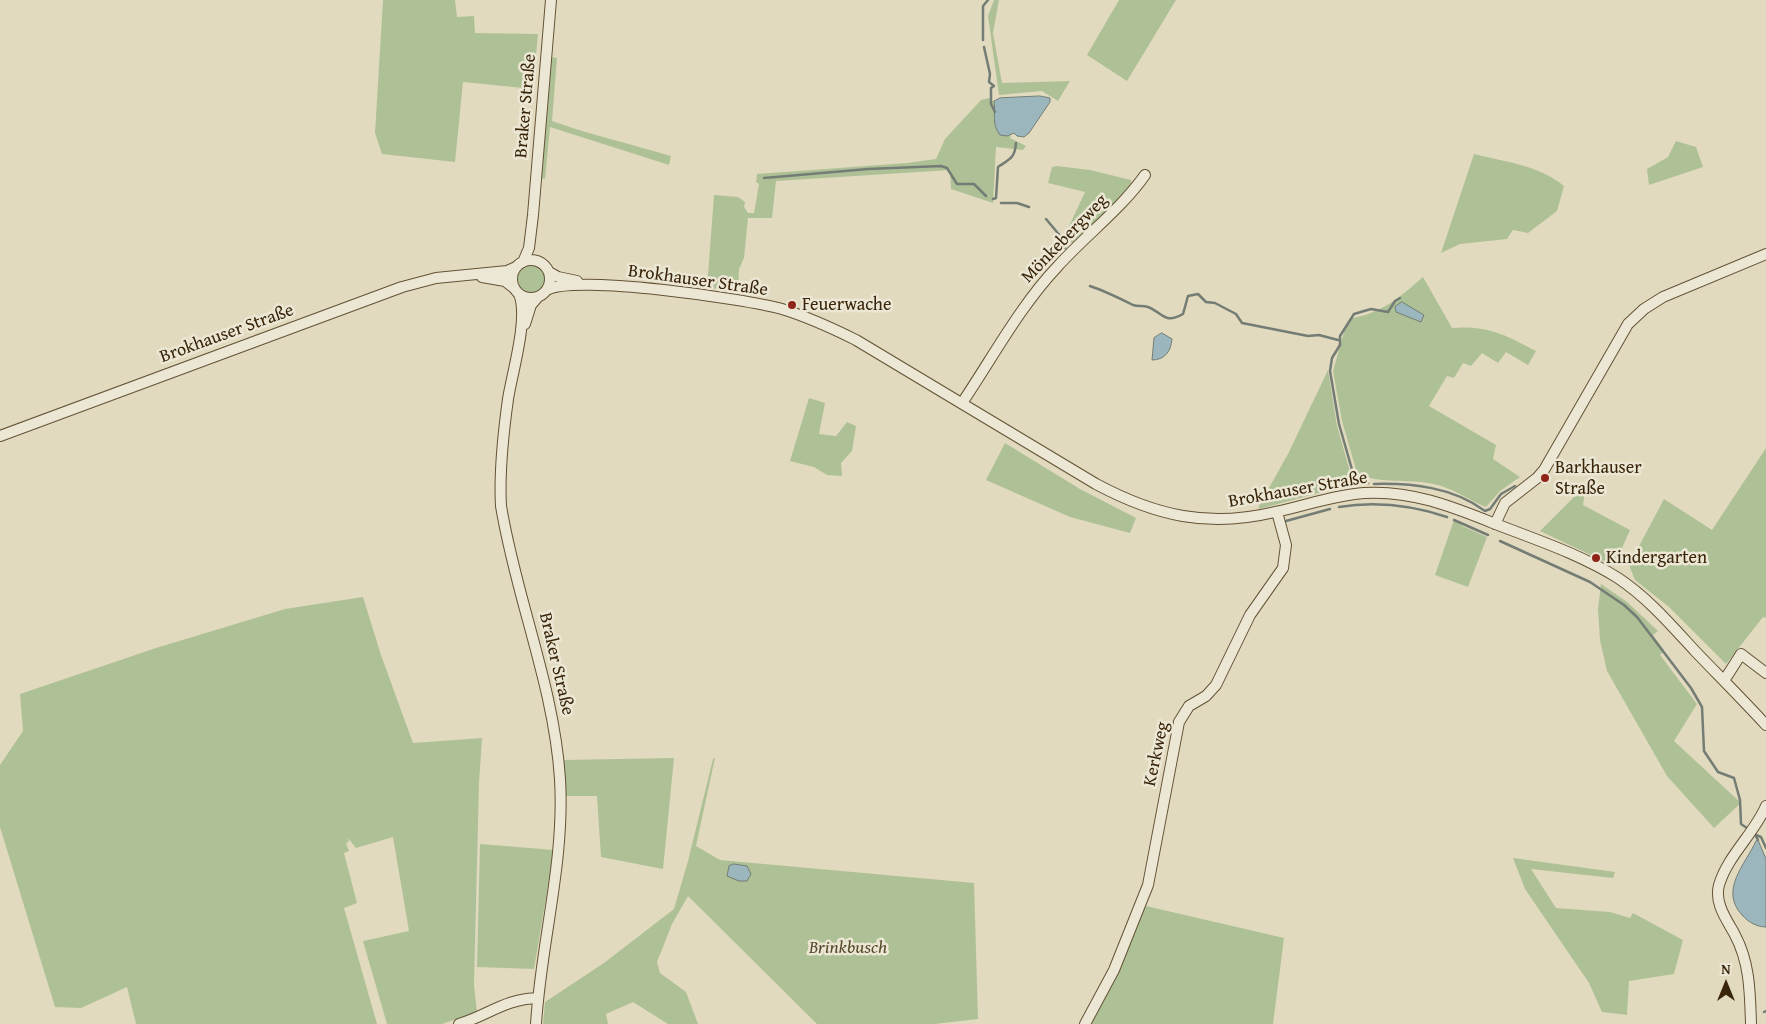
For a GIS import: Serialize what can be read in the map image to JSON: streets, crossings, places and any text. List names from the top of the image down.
{
  "streets": {
    "street": [
      "Braker Straße",
      "Mönkebergweg",
      "Brokhauser Straße",
      "Kerkweg"
    ]
  },
  "crossings": [
    ["Braker Straße", "Brokhauser Straße"],
    ["Mönkebergweg", "Brokhauser Straße"],
    ["Brokhauser Straße", "Kerkweg"]
  ],
  "parks": ["Brinkbusch"],
  "places": ["Feuerwache", "Barkhauser Straße", "Kindergarten"],
  "north": "top"
}
